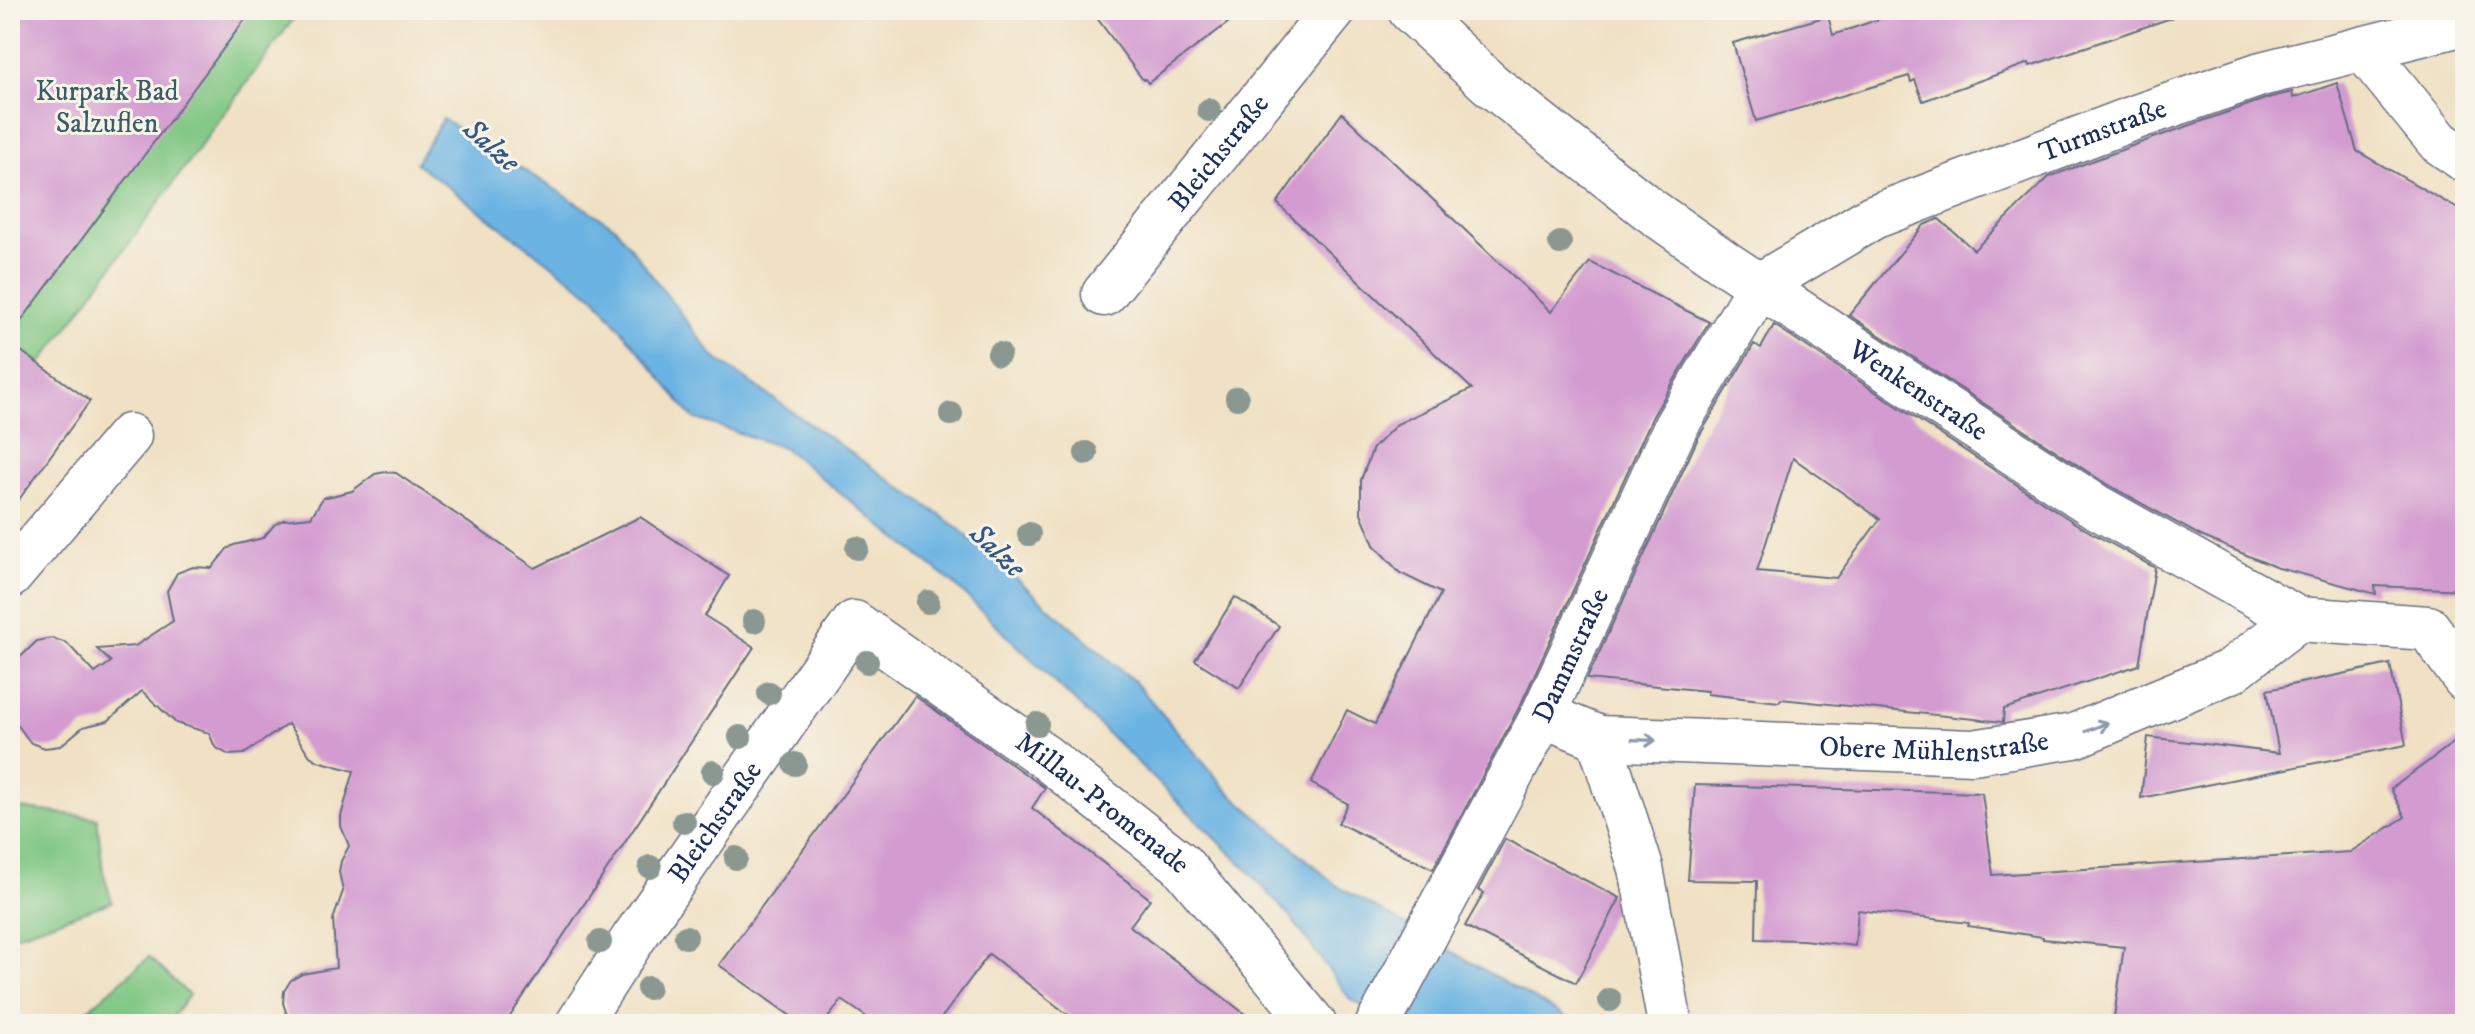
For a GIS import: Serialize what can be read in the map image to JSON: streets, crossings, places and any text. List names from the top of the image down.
{
  "streets": {
    "street": [
      "Turmstraße",
      "Bleichstraße",
      "Wenkenstraße",
      "Dammstraße",
      "Obere Mühlenstraße",
      "Millau-Promenade"
    ]
  },
  "crossings": [
    ["Turmstraße", "Wenkenstraße"],
    ["Turmstraße", "Dammstraße"],
    ["Bleichstraße", "Millau-Promenade"],
    ["Wenkenstraße", "Dammstraße"],
    ["Wenkenstraße", "Obere Mühlenstraße"],
    ["Dammstraße", "Obere Mühlenstraße"]
  ],
  "one_way": ["Obere Mühlenstraße"],
  "water": ["Salze"],
  "parks": ["Kurpark Bad Salzuflen"]
}
